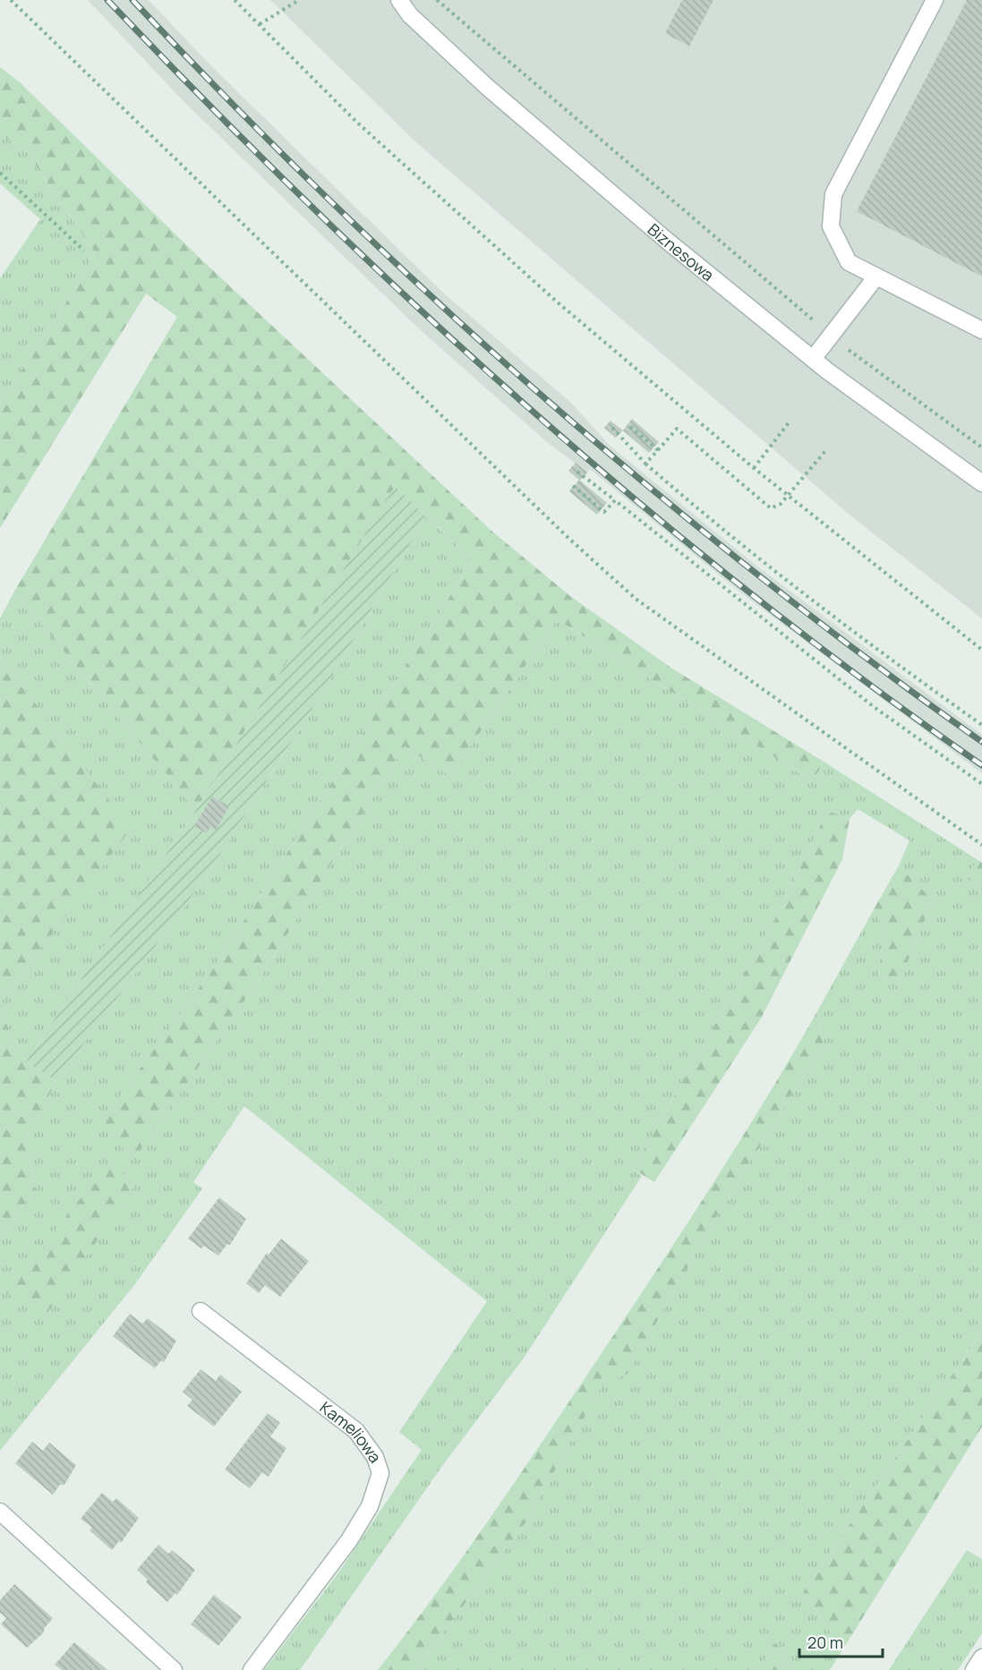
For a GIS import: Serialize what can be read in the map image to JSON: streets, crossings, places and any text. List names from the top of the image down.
{
  "streets": {
    "street": ["Biznesowa", "Kameliowa"]
  },
  "scale_bar": "20 m"
}
